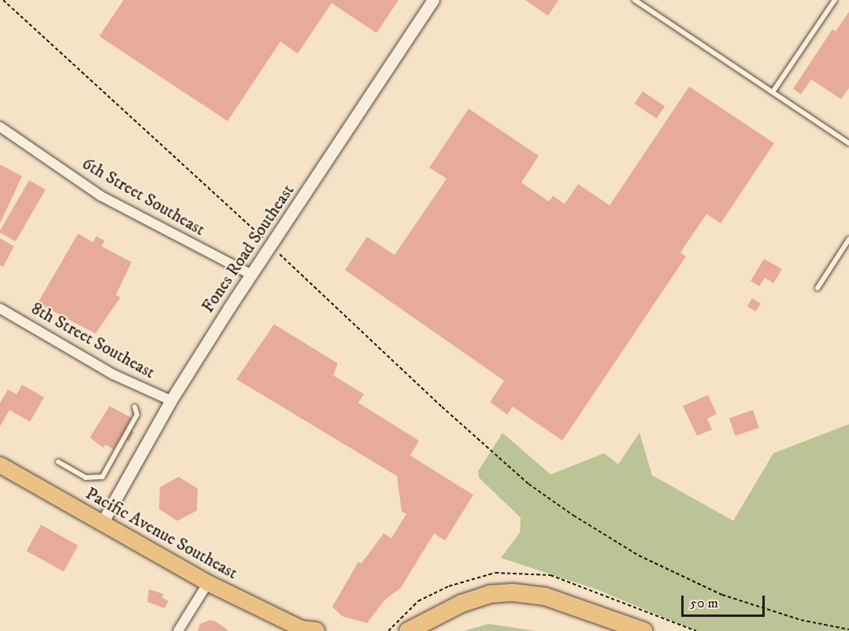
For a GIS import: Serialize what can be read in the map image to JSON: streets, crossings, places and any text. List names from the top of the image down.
{
  "streets": {
    "main road": ["Pacific Avenue Southeast"],
    "street": ["6th Street Southeast", "Fones Road Southeast", "8th Street Southeast"]
  },
  "crossings": [
    ["6th Street Southeast", "Fones Road Southeast"],
    ["Fones Road Southeast", "8th Street Southeast"],
    ["Fones Road Southeast", "Pacific Avenue Southeast"]
  ],
  "scale_bar": "50 m"
}
